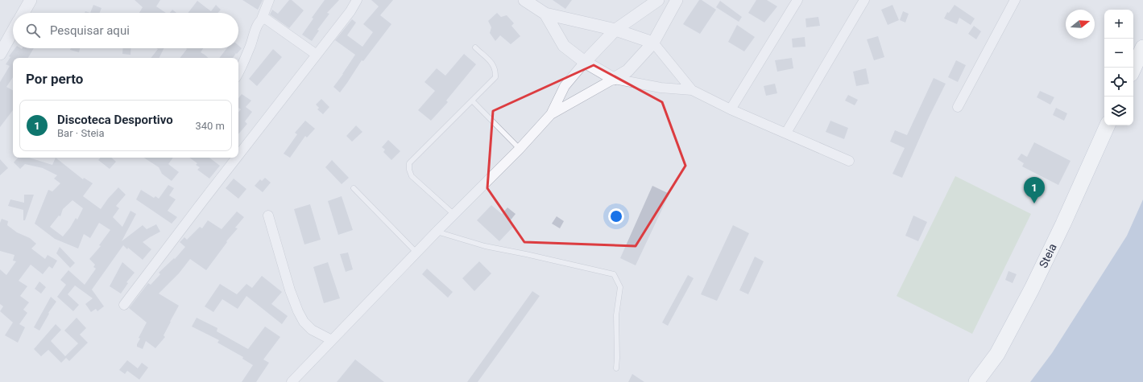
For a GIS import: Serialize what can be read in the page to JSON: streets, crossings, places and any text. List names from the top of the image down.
{
  "streets": {
    "main road": ["Steia"]
  },
  "north": "right",
  "page": {
    "map_buttons": ["+", "−"],
    "search": "Pesquisar aqui",
    "heading": "Por perto",
    "list": [
      {
        "mark": "1",
        "name": "Discoteca Desportivo",
        "note": "Bar · Steia",
        "value": "340 m"
      }
    ],
    "pins": "1"
  }
}
